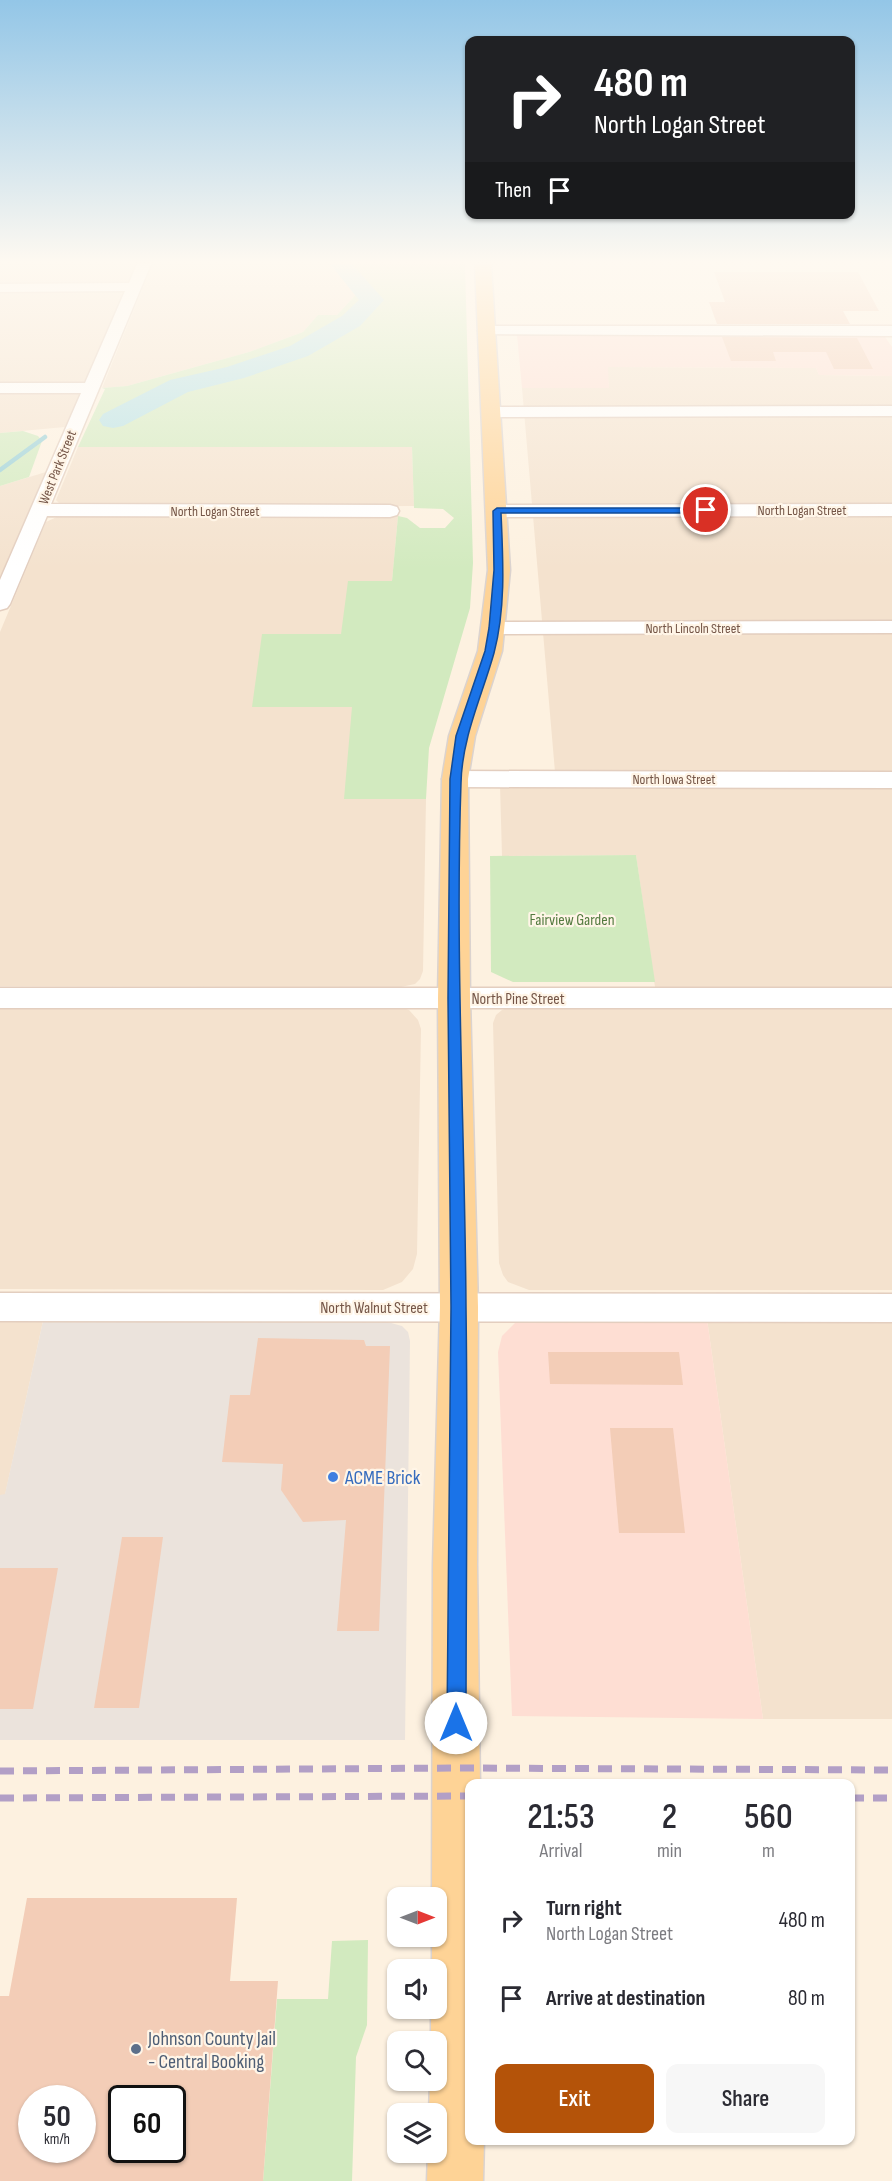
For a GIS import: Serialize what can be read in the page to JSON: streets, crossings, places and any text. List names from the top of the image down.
{
  "streets": {
    "street": [
      "West Park Street",
      "North Logan Street",
      "North Lincoln Street",
      "North Iowa Street",
      "North Pine Street",
      "North Walnut Street"
    ]
  },
  "crossings": [
    ["West Park Street", "North Logan Street"]
  ],
  "parks": ["Fairview Garden"],
  "places": ["ACME Brick", "Johnson County Jail - Central Booking"],
  "north": "right",
  "page": {
    "turn": ["480 m", "North Logan Street"],
    "then": "Then",
    "eta": [
      "21:53",
      "Arrival",
      "2",
      "min",
      "560",
      "m"
    ],
    "list": [
      {
        "name": "Turn right",
        "note": "North Logan Street",
        "value": "480 m"
      },
      {
        "name": "Arrive at destination",
        "value": "80 m"
      }
    ],
    "buttons": ["Exit", "Share"],
    "speed": "50 km/h",
    "limit": "60"
  }
}
